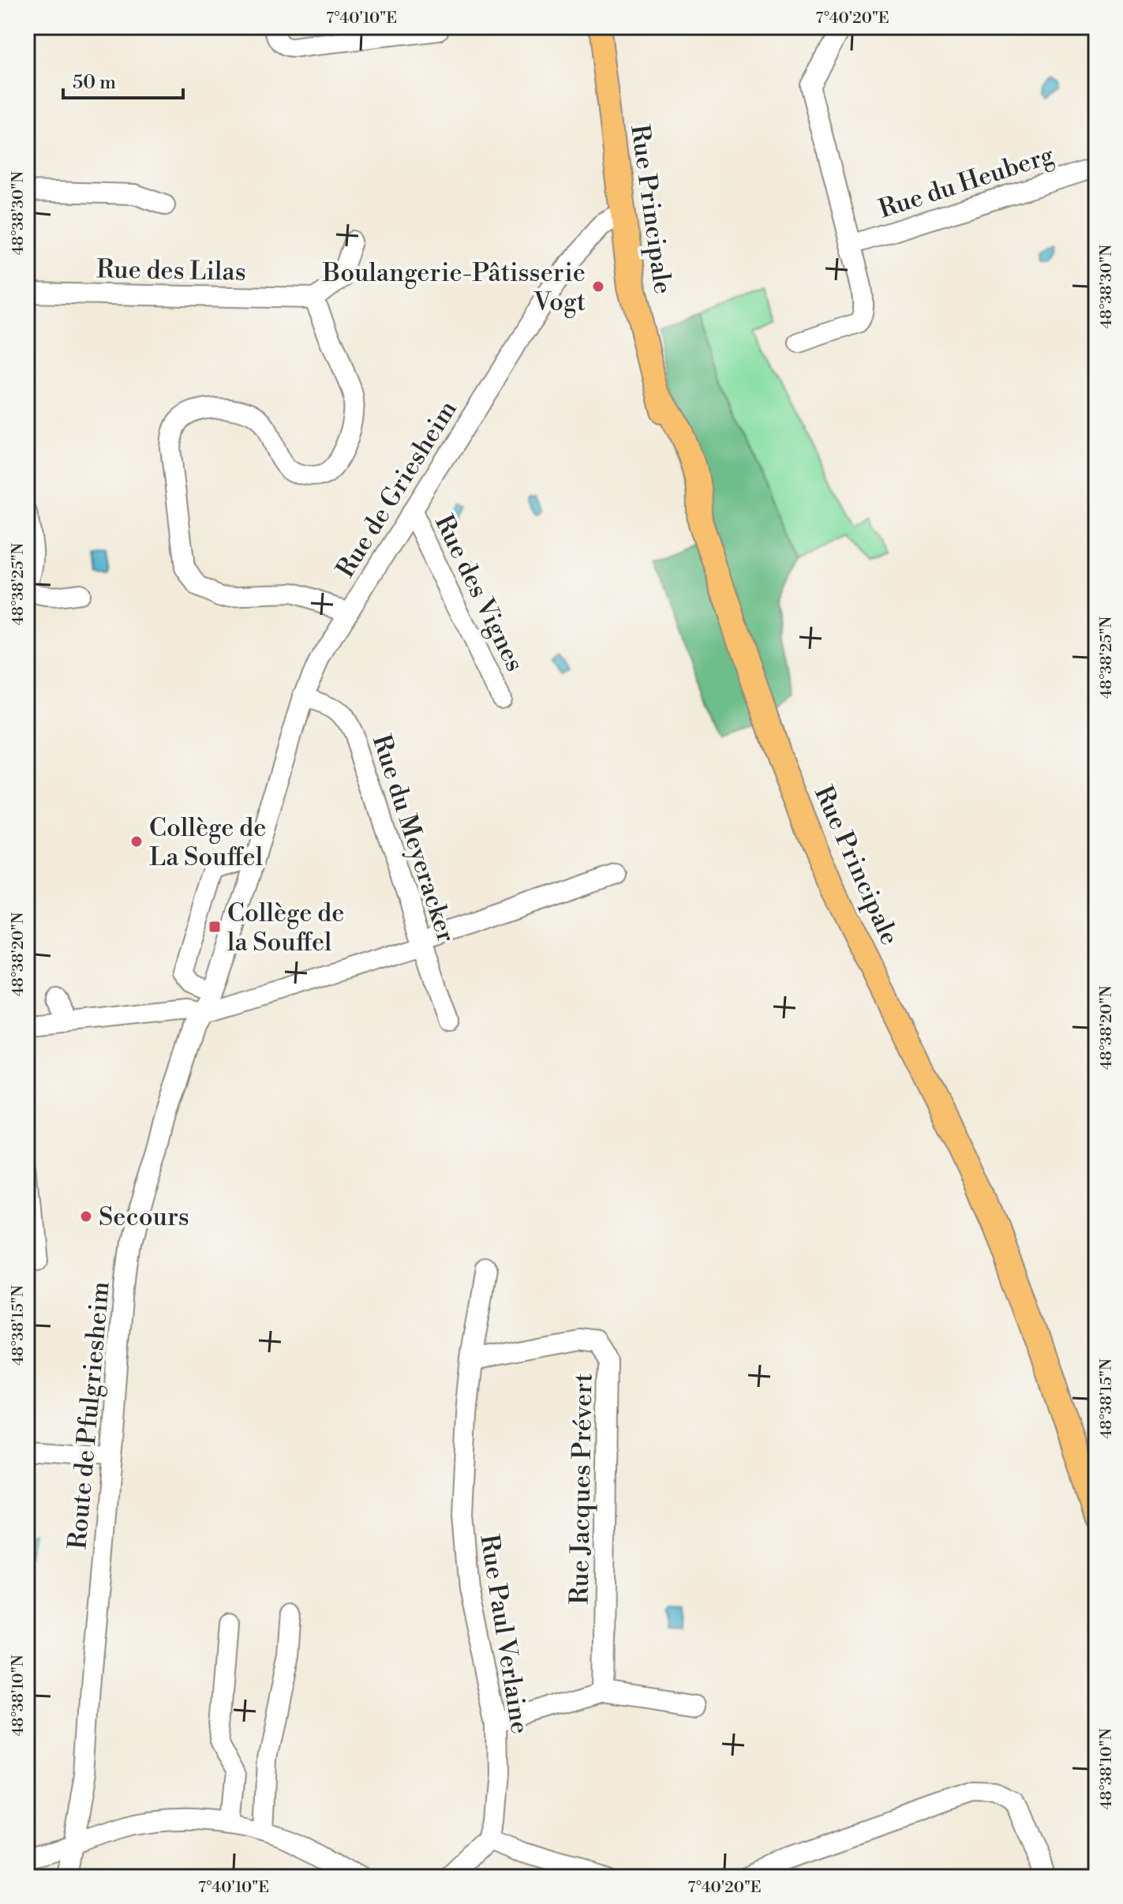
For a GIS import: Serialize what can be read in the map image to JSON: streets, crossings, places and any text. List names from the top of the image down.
{
  "streets": {
    "main road": ["Rue Principale"],
    "street": [
      "Rue du Heuberg",
      "Rue des Lilas",
      "Rue de Griesheim",
      "Rue des Vignes",
      "Rue du Meyeracker",
      "Route de Pfulgriesheim",
      "Rue Jacques Prévert",
      "Rue Paul Verlaine"
    ]
  },
  "crossings": [
    ["Rue Principale", "Rue de Griesheim"],
    ["Rue de Griesheim", "Rue des Vignes"],
    ["Rue de Griesheim", "Rue du Meyeracker"],
    ["Rue de Griesheim", "Route de Pfulgriesheim"],
    ["Rue Jacques Prévert", "Rue Paul Verlaine"]
  ],
  "places": {
    "other": ["Boulangerie-Pâtisserie Vogt", "Collège de La Souffel", "Secours"],
    "transit": ["Collège de la Souffel"]
  },
  "scale_bar": "50 m",
  "coordinates": [
    "7°40'10\"E",
    "7°40'20\"E",
    "48°38'30\"N",
    "48°38'25\"N",
    "48°38'20\"N",
    "48°38'15\"N",
    "48°38'10\"N"
  ]
}
